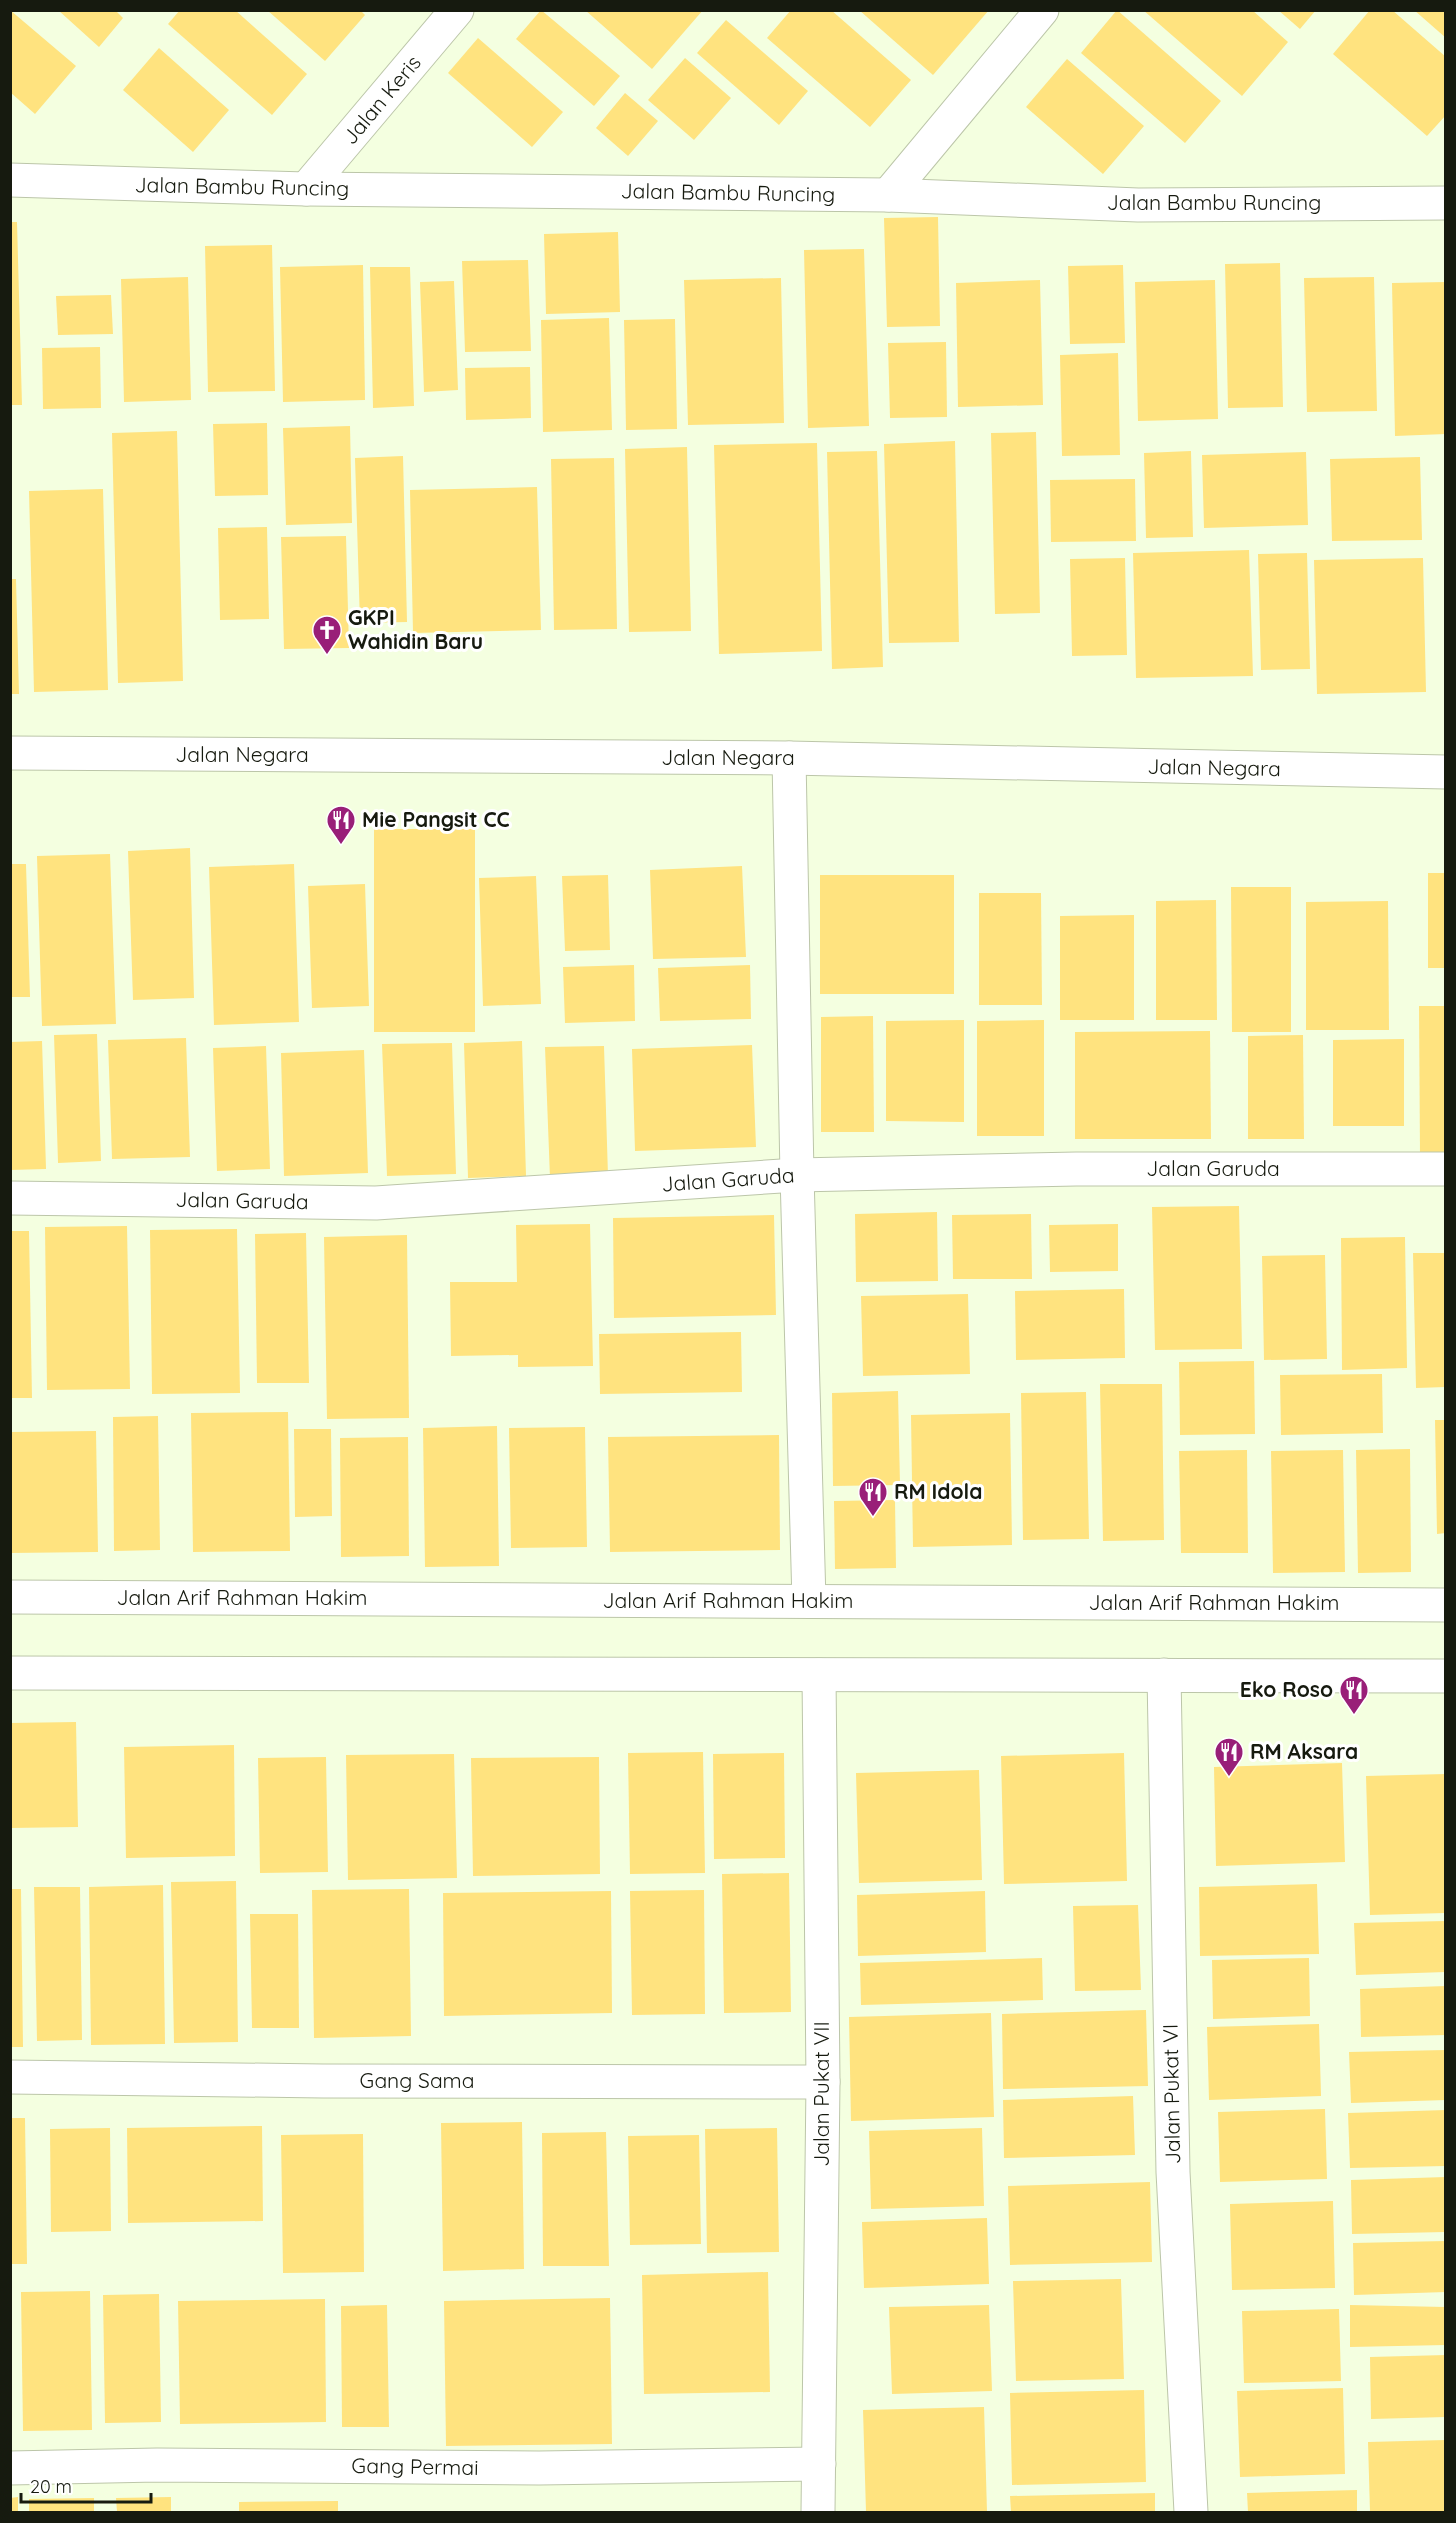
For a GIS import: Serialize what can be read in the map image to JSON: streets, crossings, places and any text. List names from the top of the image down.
{
  "streets": {
    "street": [
      "Jalan Keris",
      "Jalan Bambu Runcing",
      "Jalan Negara",
      "Jalan Garuda",
      "Jalan Arif Rahman Hakim",
      "Gang Sama",
      "Jalan Pukat VII",
      "Jalan Pukat VI",
      "Gang Permai"
    ]
  },
  "crossings": [
    ["Jalan Keris", "Jalan Bambu Runcing"],
    ["Gang Sama", "Jalan Pukat VII"],
    ["Jalan Pukat VII", "Gang Permai"]
  ],
  "places": {
    "church": ["GKPI Wahidin Baru"],
    "restaurant": [
      "Mie Pangsit CC",
      "RM Idola",
      "Eko Roso",
      "RM Aksara"
    ]
  },
  "scale_bar": "20 m"
}
